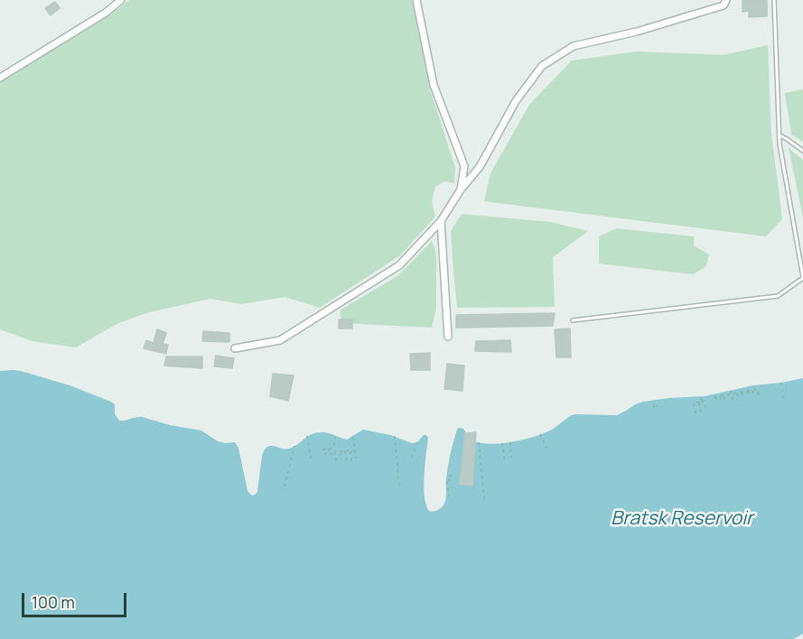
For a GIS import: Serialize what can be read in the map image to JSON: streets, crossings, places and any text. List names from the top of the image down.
{
  "water": ["Bratsk Reservoir"],
  "scale_bar": "100 m"
}
